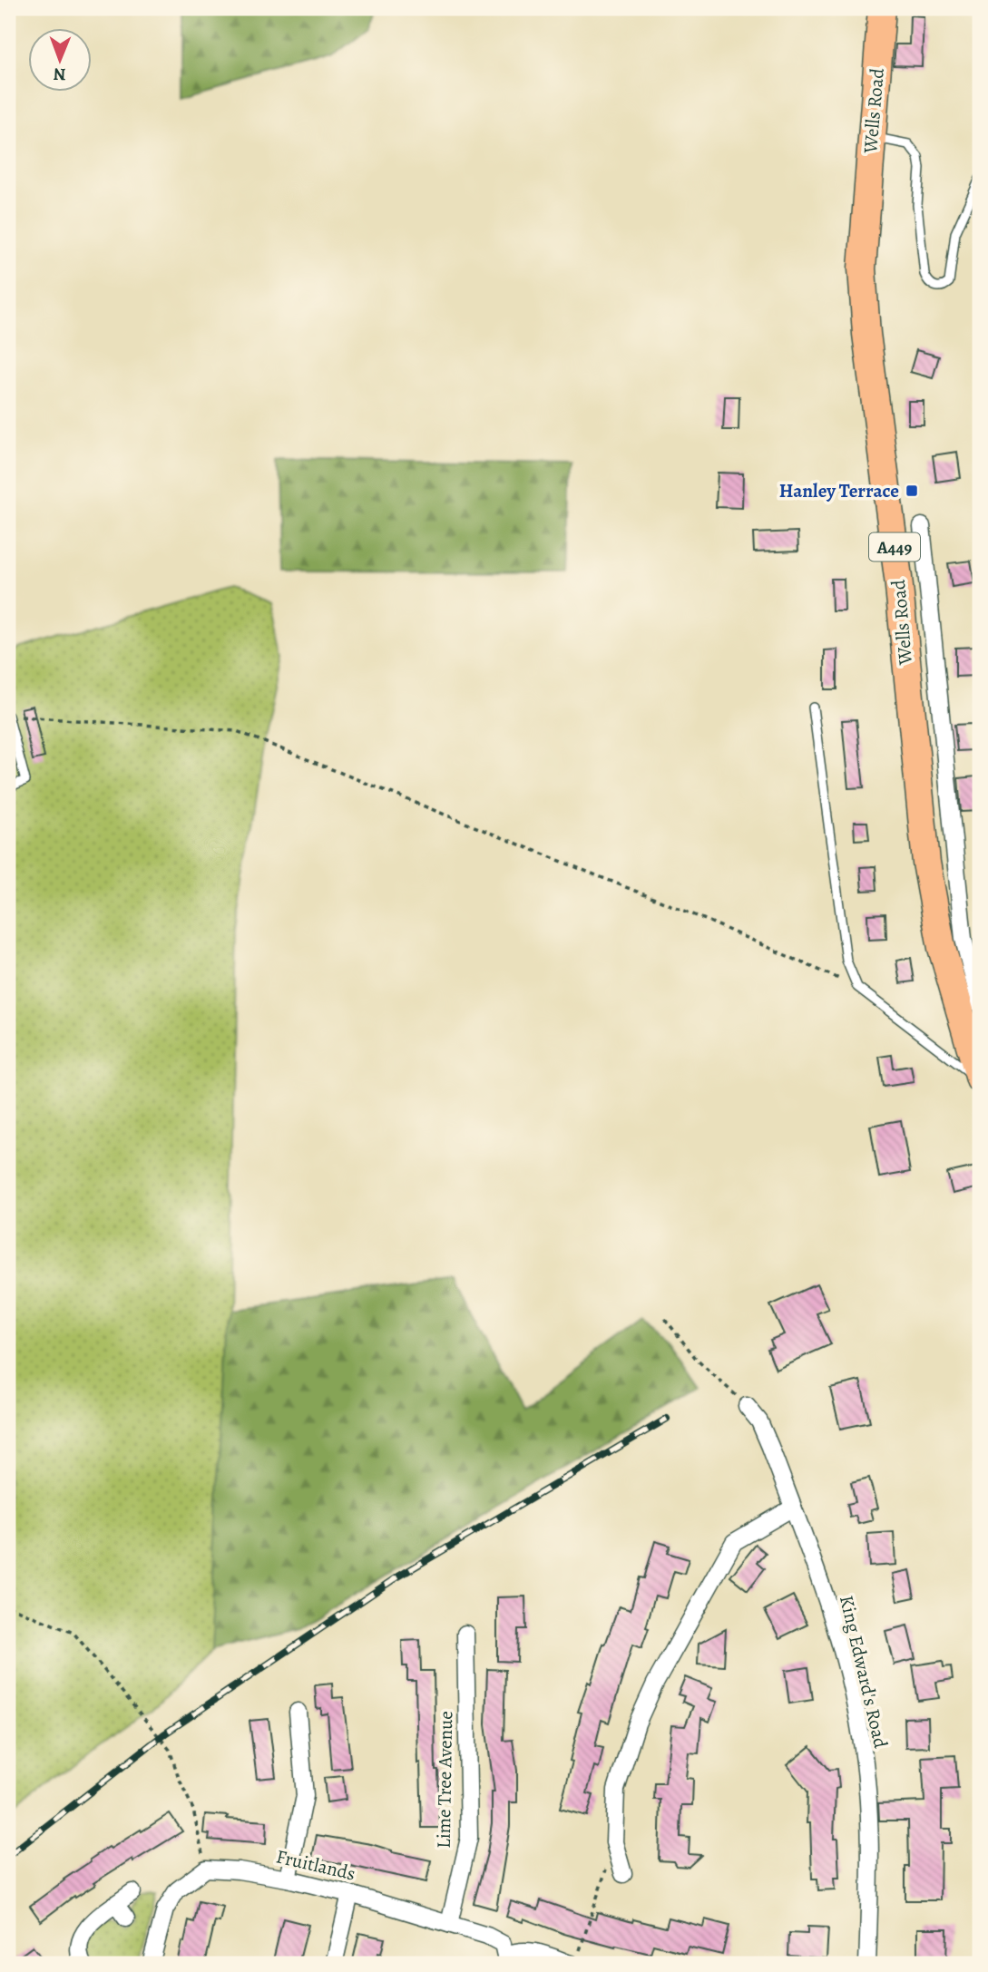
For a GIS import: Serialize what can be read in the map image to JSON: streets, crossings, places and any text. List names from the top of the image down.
{
  "streets": {
    "highway": ["Wells Road", "A449"],
    "street": ["King Edward's Road", "Lime Tree Avenue", "Fruitlands"]
  },
  "crossings": [
    ["Lime Tree Avenue", "Fruitlands"]
  ],
  "places": {
    "transit": ["Hanley Terrace"]
  },
  "north": "bottom"
}
